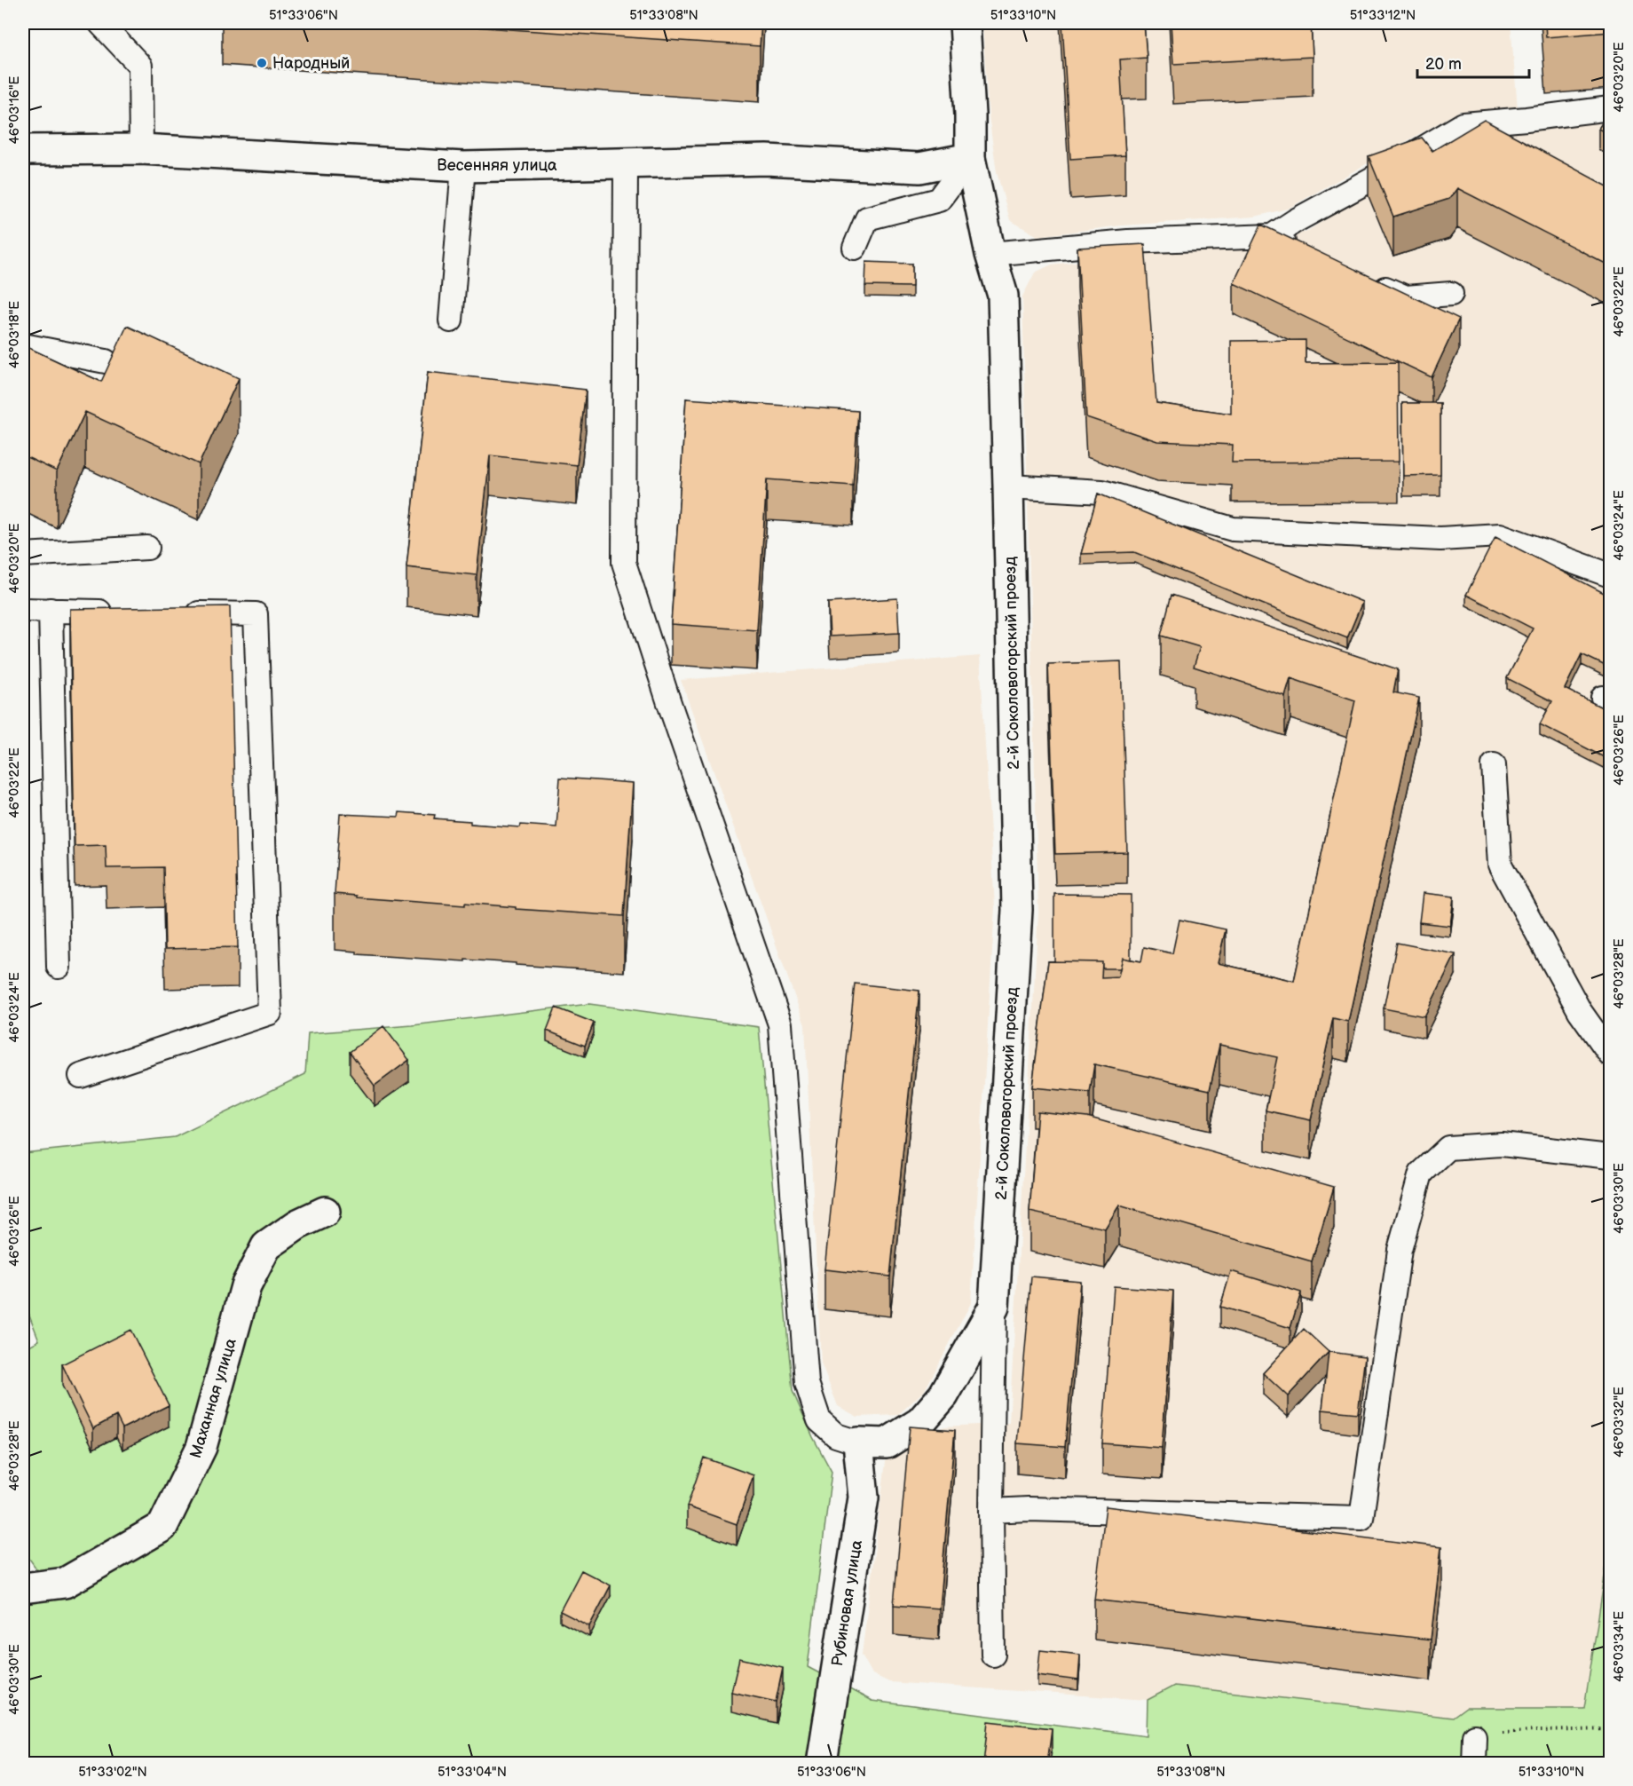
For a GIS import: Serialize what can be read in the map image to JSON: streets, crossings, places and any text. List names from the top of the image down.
{
  "streets": {
    "street": [
      "Весенняя улица",
      "2-й Соколовогорский проезд",
      "Маханная улица",
      "Рубиновая улица"
    ]
  },
  "crossings": [
    ["Весенняя улица", "2-й Соколовогорский проезд"]
  ],
  "places": ["Народный"],
  "scale_bar": "20 m",
  "coordinates": [
    "51°33'06\"N",
    "51°33'08\"N",
    "51°33'10\"N",
    "51°33'12\"N",
    "46°03'20\"E",
    "46°03'16\"E",
    "46°03'22\"E",
    "46°03'18\"E",
    "46°03'24\"E",
    "46°03'26\"E",
    "46°03'28\"E",
    "46°03'30\"E",
    "46°03'32\"E",
    "46°03'34\"E",
    "51°33'02\"N",
    "51°33'04\"N"
  ]
}
